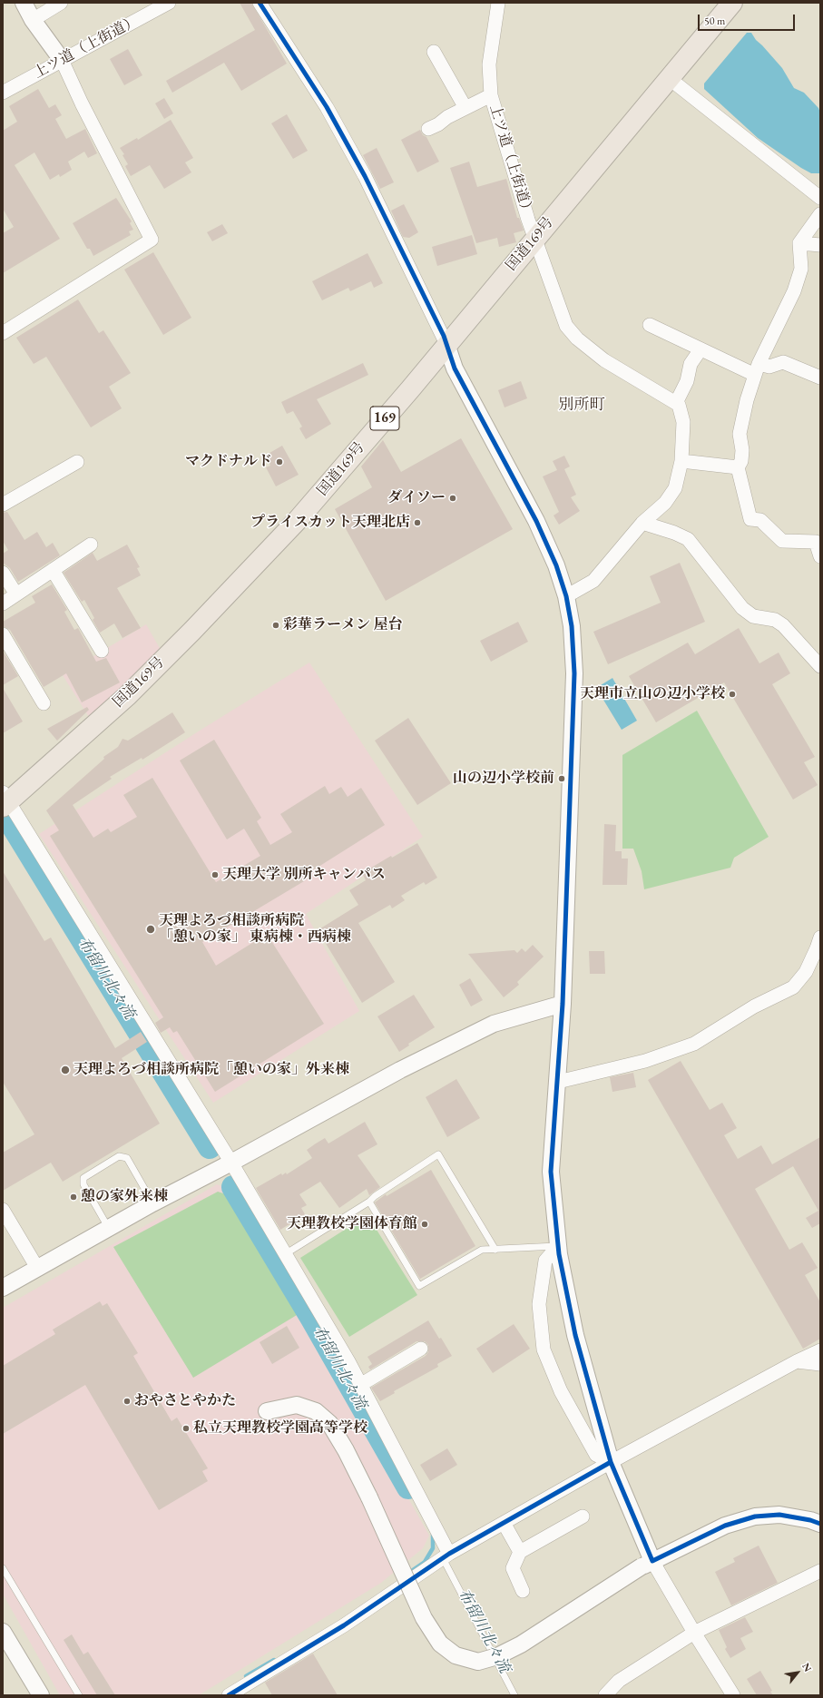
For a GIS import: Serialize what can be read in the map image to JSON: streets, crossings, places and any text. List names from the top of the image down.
{
  "streets": {
    "highway": ["国道169号", "169"],
    "street": ["上ツ道（上街道）"]
  },
  "crossings": [
    ["上ツ道（上街道）", "国道169号"]
  ],
  "districts": ["別所町"],
  "water": ["布留川北々流"],
  "places": [
    "マクドナルド",
    "ダイソー",
    "プライスカット天理北店",
    "彩華ラーメン 屋台",
    "天理市立山の辺小学校",
    "山の辺小学校前",
    "天理大学 別所キャンパス",
    "天理よろづ相談所病院 「憩いの家」 東病棟・西病棟",
    "天理よろづ相談所病院「憩いの家」外来棟",
    "憩の家外来棟",
    "天理教校学園体育館",
    "おやさとやかた",
    "私立天理教校学園高等学校"
  ],
  "scale_bar": "50 m",
  "north": "top right"
}
